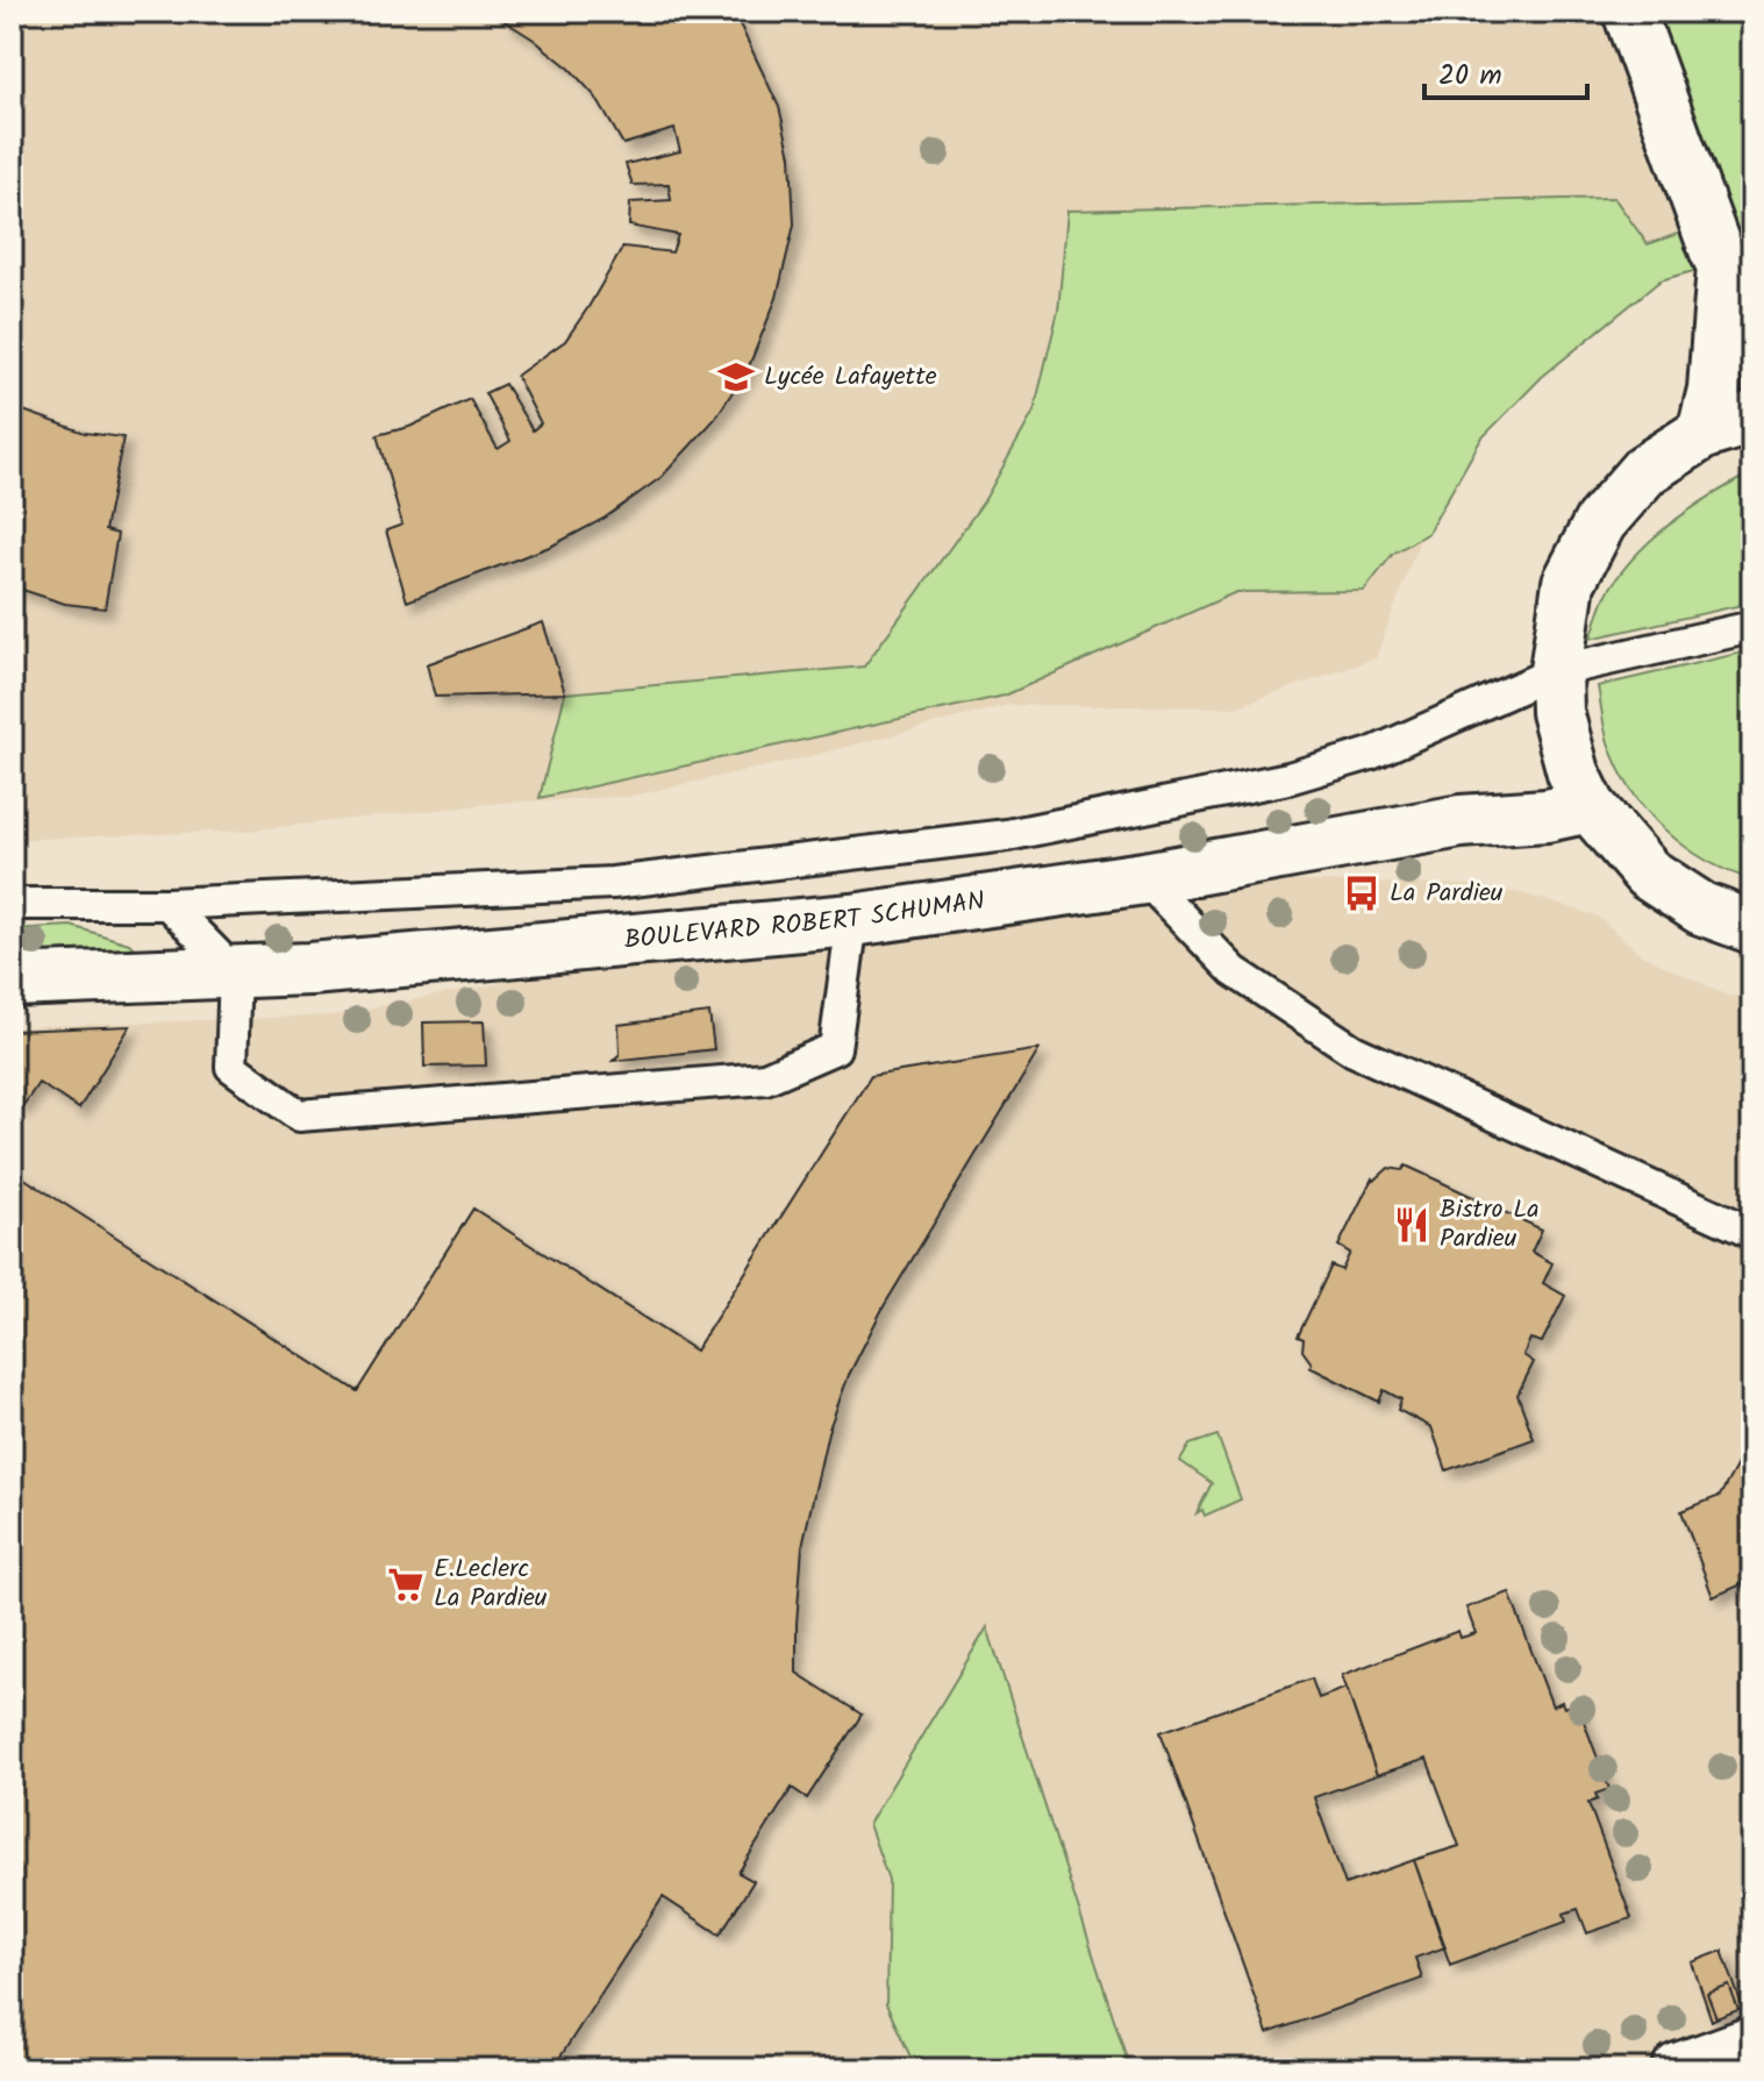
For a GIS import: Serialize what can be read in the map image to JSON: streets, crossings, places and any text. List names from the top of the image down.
{
  "streets": {
    "main road": ["BOULEVARD ROBERT SCHUMAN"]
  },
  "places": {
    "school or university": ["Lycée Lafayette"],
    "bus stop": ["La Pardieu"],
    "restaurant": ["Bistro La Pardieu"],
    "supermarket": ["E.Leclerc La Pardieu"]
  },
  "scale_bar": "20 m"
}
